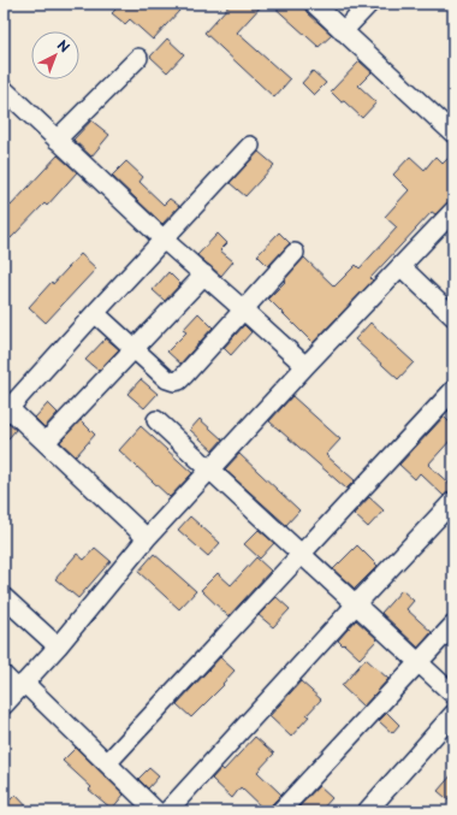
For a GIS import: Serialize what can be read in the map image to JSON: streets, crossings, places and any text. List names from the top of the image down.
{
  "north": "top right"
}
